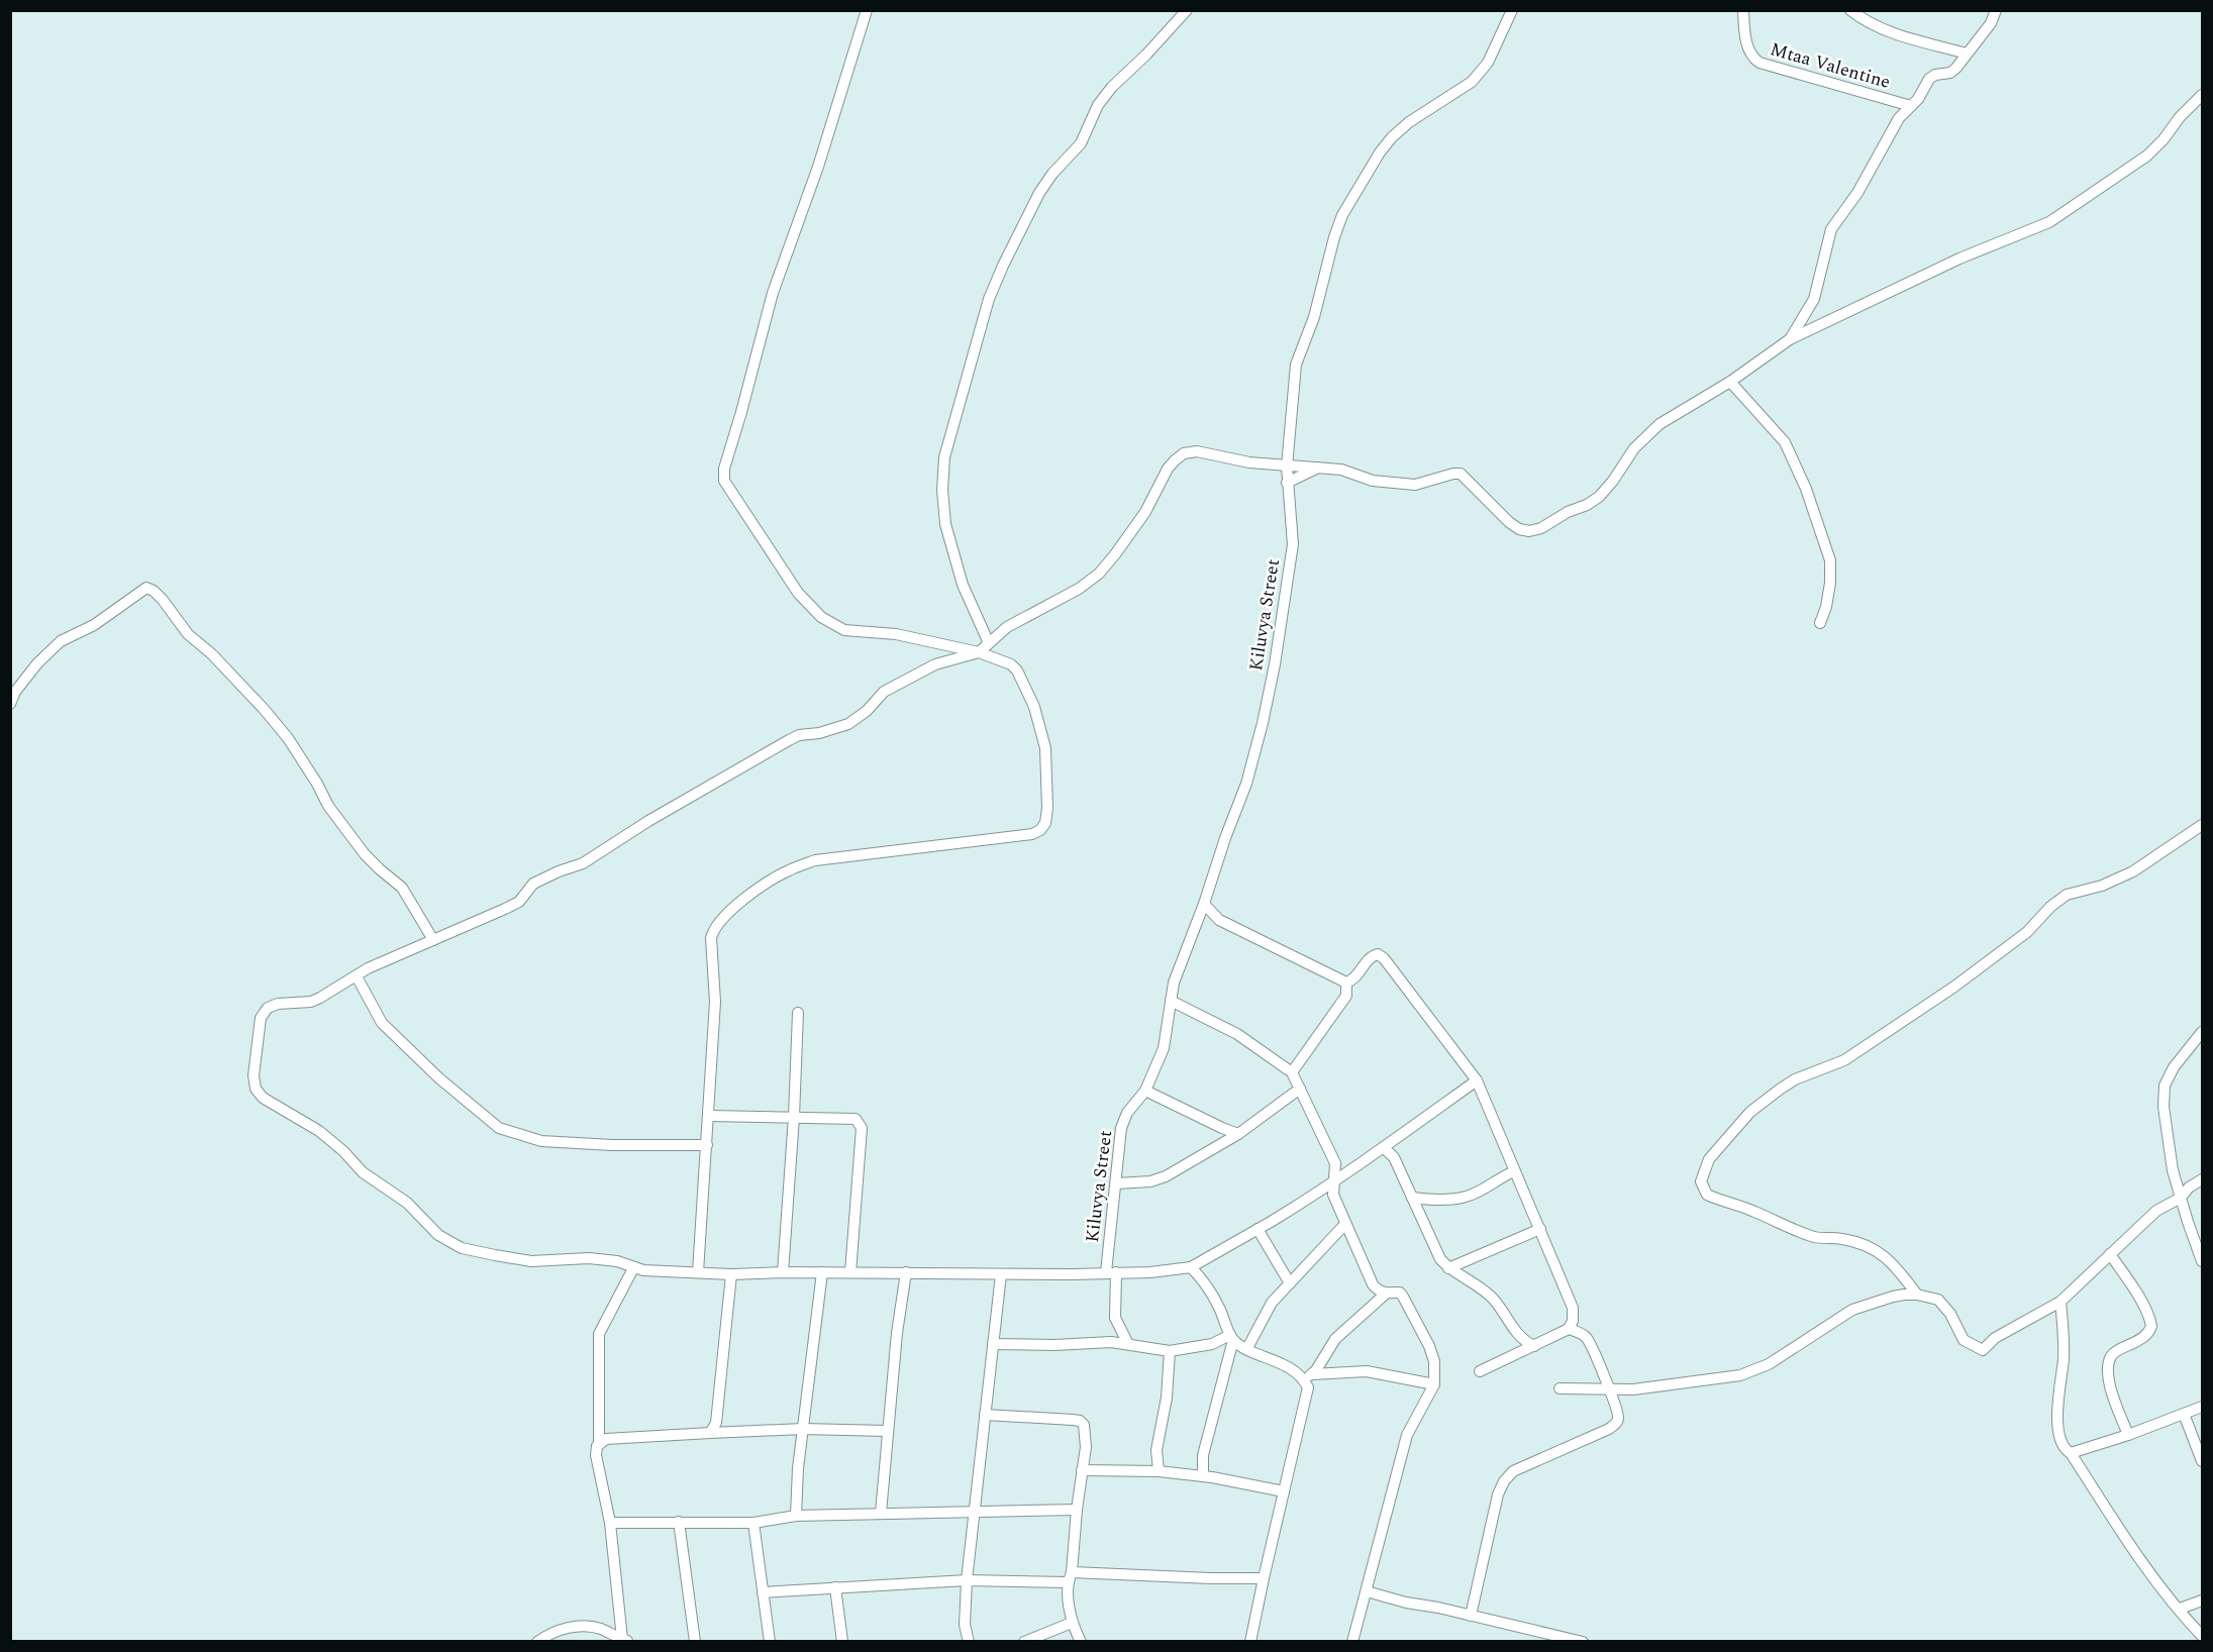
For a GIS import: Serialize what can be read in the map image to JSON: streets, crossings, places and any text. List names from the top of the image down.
{
  "streets": {
    "street": ["Mtaa Valentine", "Kiluvya Street"]
  }
}
